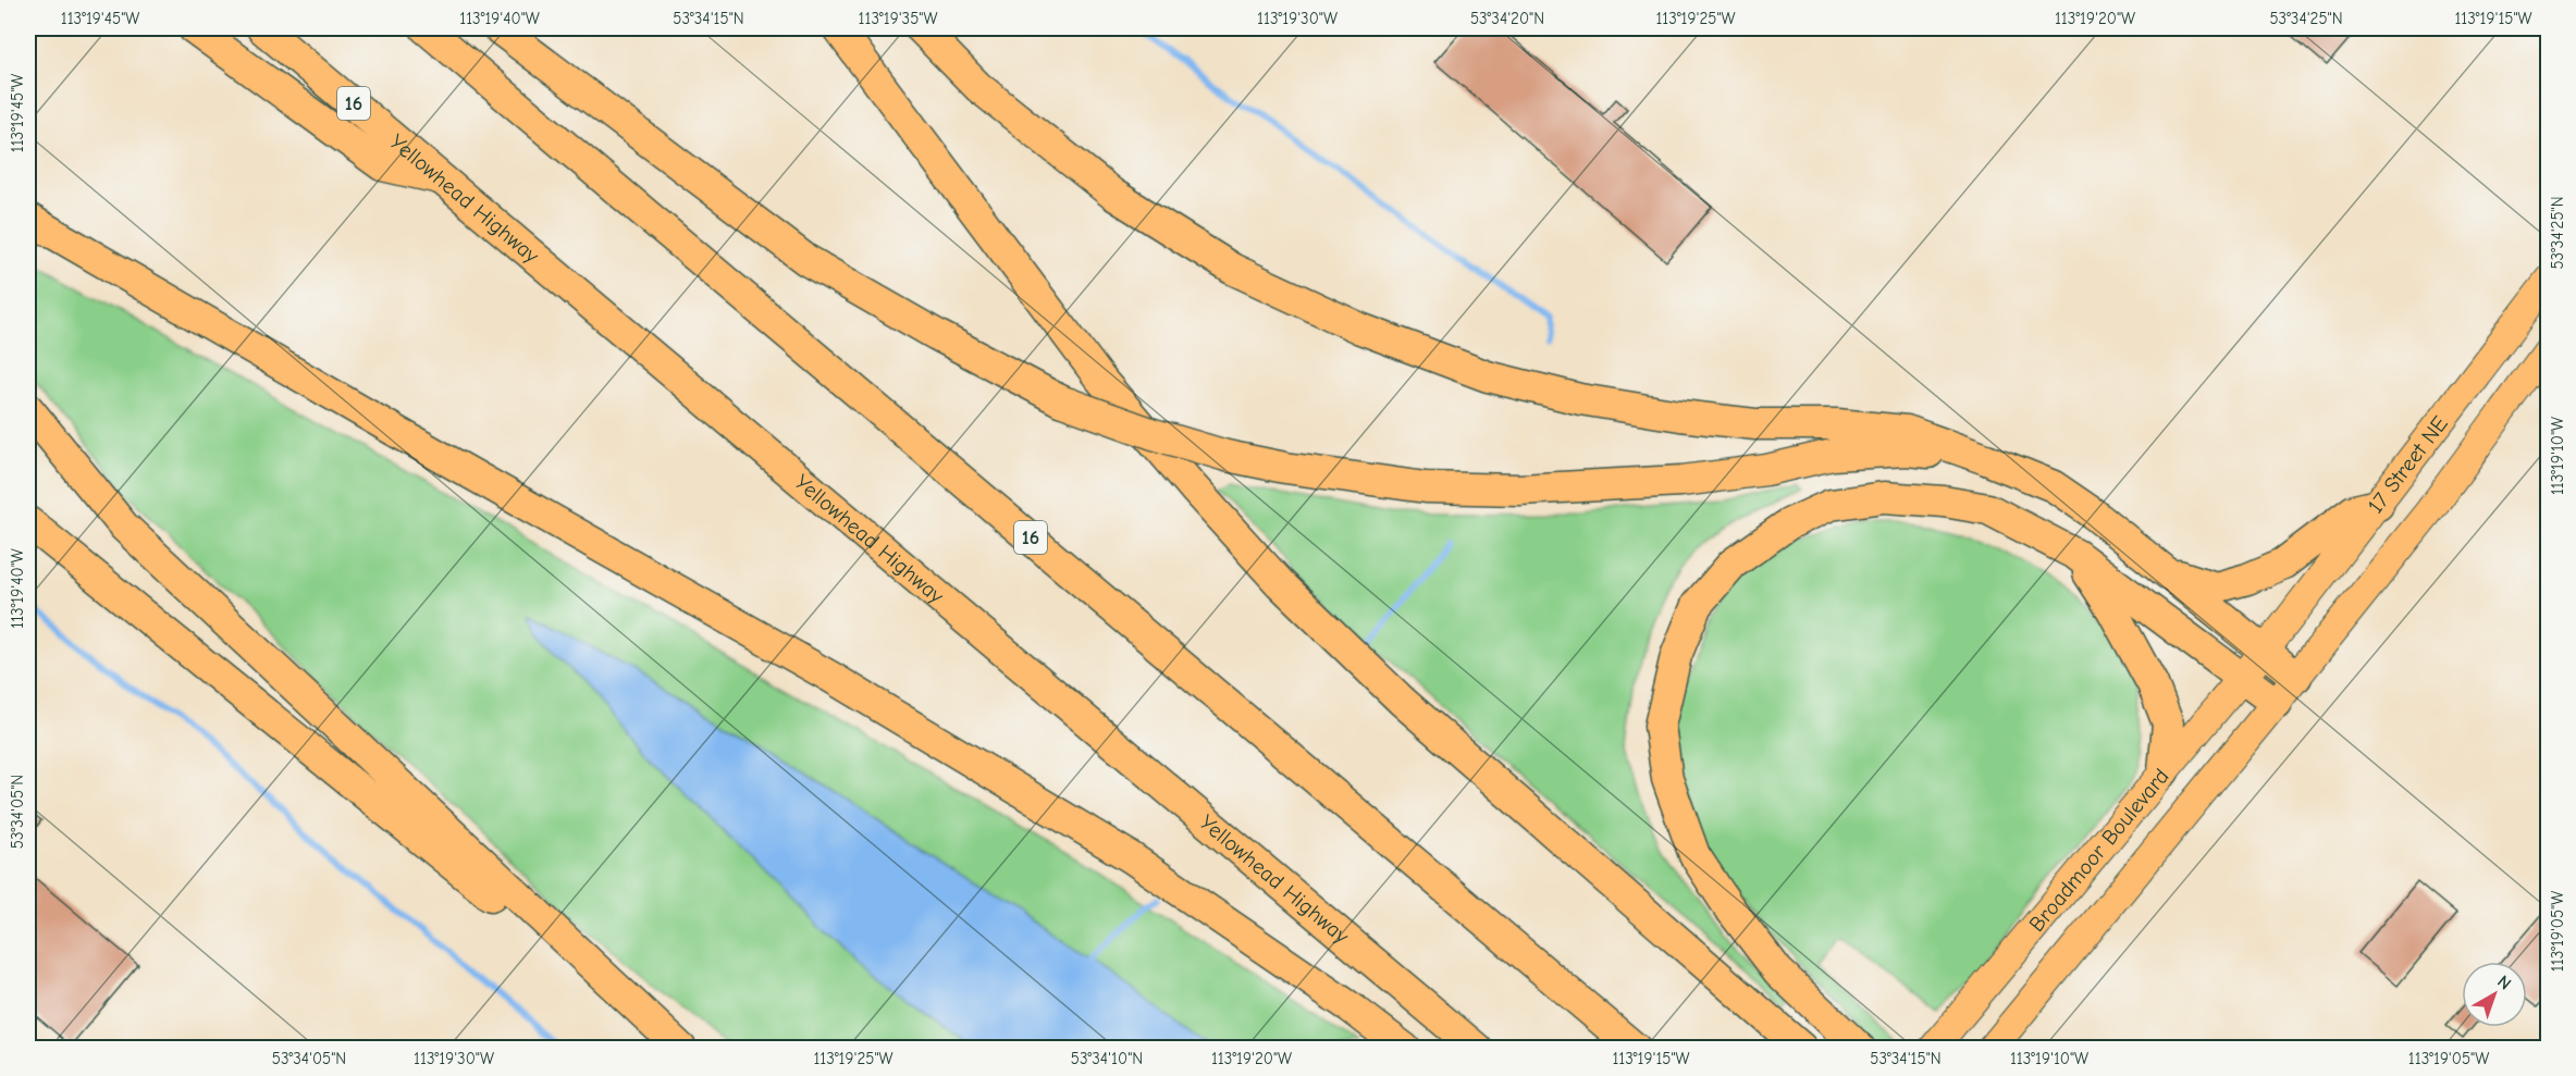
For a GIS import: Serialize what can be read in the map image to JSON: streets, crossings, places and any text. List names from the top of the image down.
{
  "streets": {
    "highway": ["16", "Yellowhead Highway"],
    "main road": ["17 Street NE", "Broadmoor Boulevard"]
  },
  "crossings": [
    ["17 Street NE", "Broadmoor Boulevard"]
  ],
  "north": "top right",
  "coordinates": [
    "113°19'45\"W",
    "113°19'40\"W",
    "53°34'15\"N",
    "113°19'35\"W",
    "113°19'30\"W",
    "53°34'20\"N",
    "113°19'25\"W",
    "113°19'20\"W",
    "53°34'25\"N",
    "113°19'15\"W",
    "113°19'10\"W",
    "53°34'05\"N",
    "113°19'05\"W",
    "53°34'10\"N"
  ]
}
